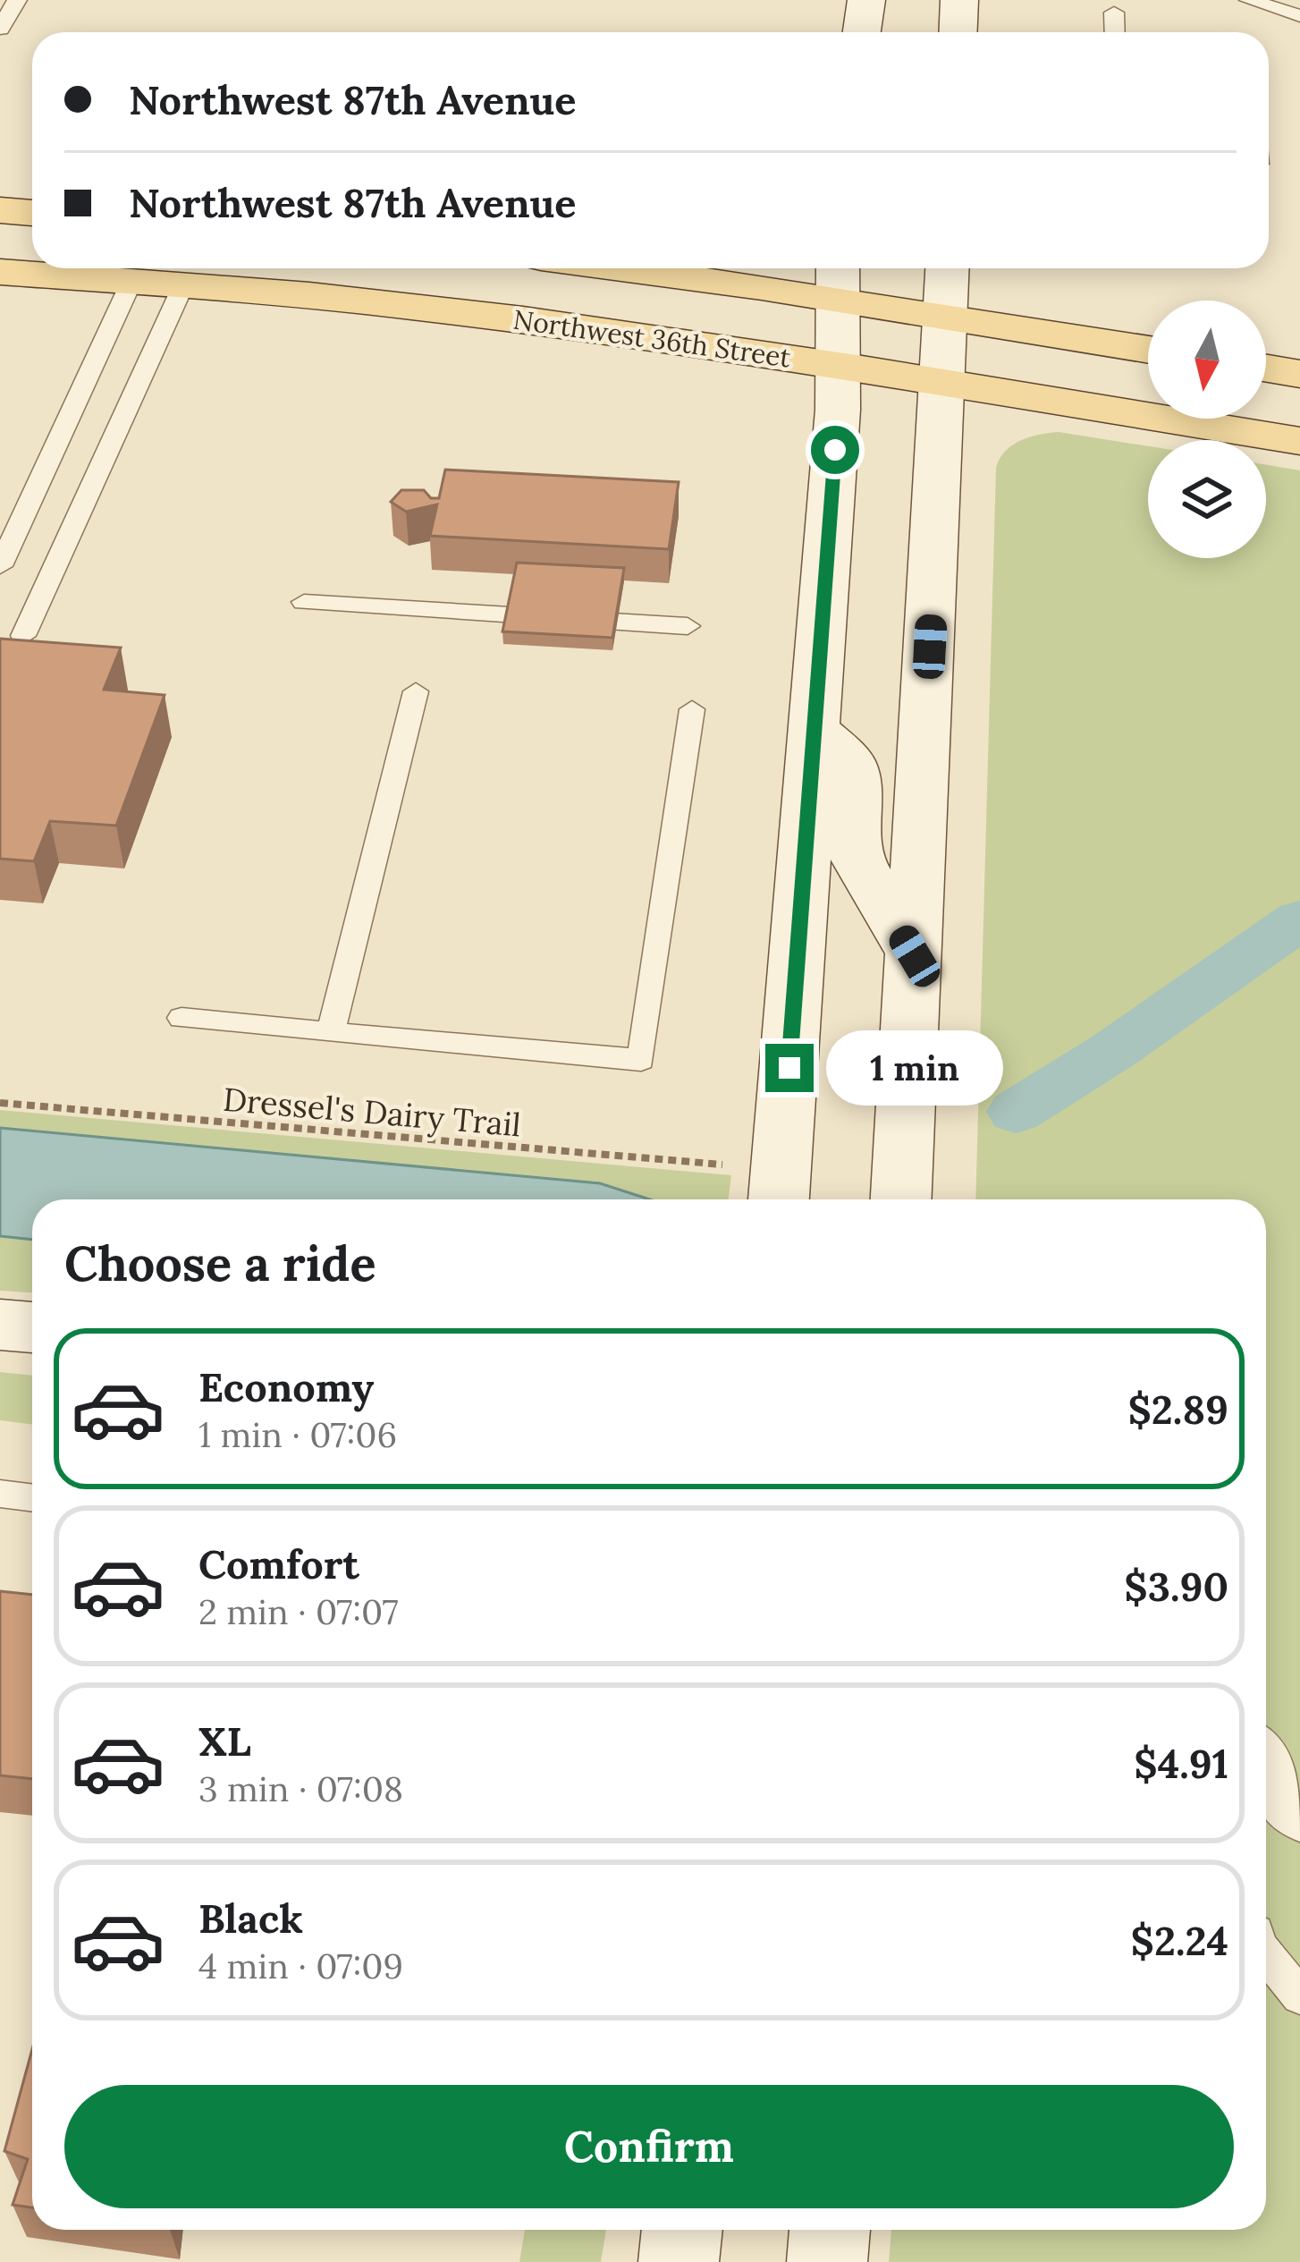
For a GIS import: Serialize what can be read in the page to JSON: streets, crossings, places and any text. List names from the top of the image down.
{
  "streets": {
    "main road": ["Northwest 36th Street"],
    "path": ["Dressel's Dairy Trail"]
  },
  "north": "bottom",
  "page": {
    "banner": ["Northwest 87th Avenue", "Northwest 87th Avenue"],
    "bubble": "1 min",
    "heading": "Choose a ride",
    "list": [
      {
        "name": "Economy",
        "note": "1 min · 07:06",
        "value": "$2.89"
      },
      {
        "name": "Comfort",
        "note": "2 min · 07:07",
        "value": "$3.90"
      },
      {
        "name": "XL",
        "note": "3 min · 07:08",
        "value": "$4.91"
      },
      {
        "name": "Black",
        "note": "4 min · 07:09",
        "value": "$2.24"
      }
    ],
    "buttons": "Confirm"
  }
}
